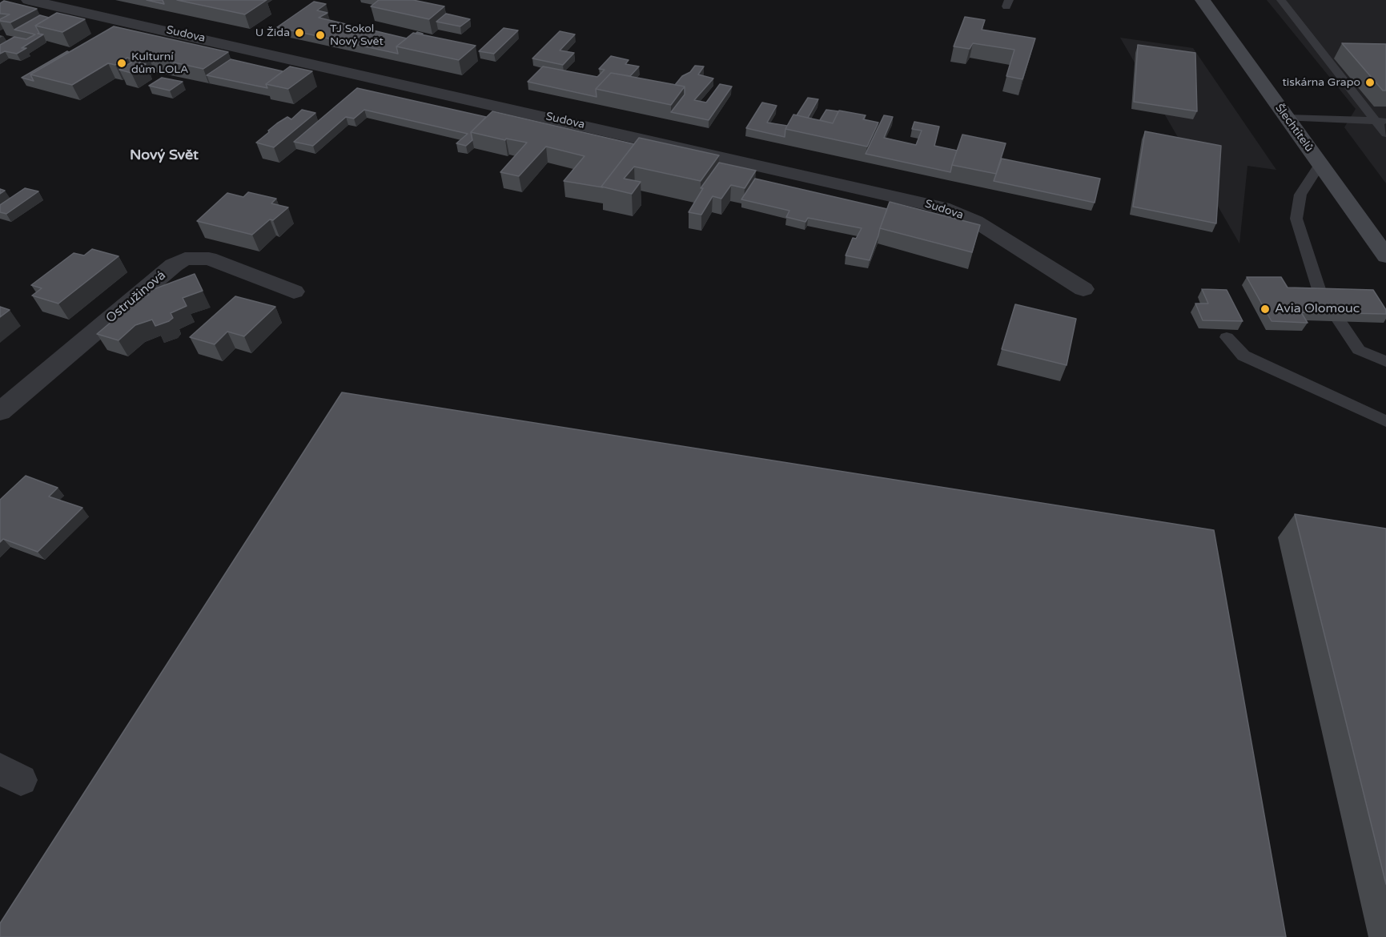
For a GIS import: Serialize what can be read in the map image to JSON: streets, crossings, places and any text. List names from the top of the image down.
{
  "streets": {
    "street": ["Sudova", "Šlechtitelů", "Ostružinová"]
  },
  "districts": ["Nový Svět"],
  "places": [
    "U Žida",
    "TJ Sokol Nový Svět",
    "Kulturní dům LOLA",
    "tiskárna Grapo",
    "Avia Olomouc"
  ]
}
